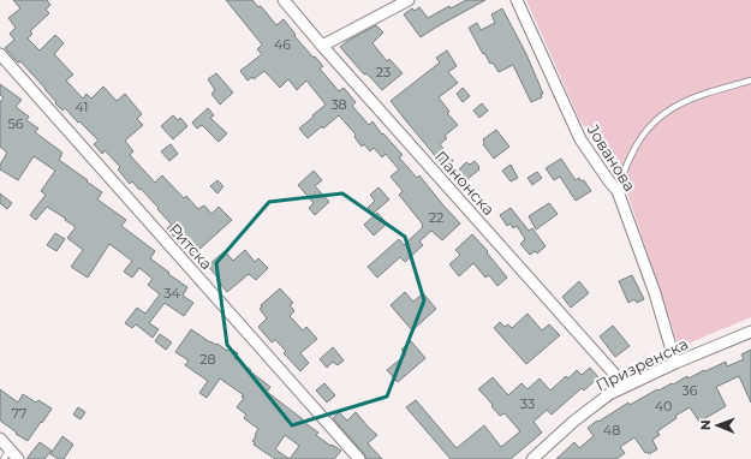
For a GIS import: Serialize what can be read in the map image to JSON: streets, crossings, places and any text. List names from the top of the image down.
{
  "streets": {
    "street": [
      "Јованова",
      "Панонска",
      "Ритска",
      "Призренска"
    ]
  },
  "crossings": [
    ["Јованова", "Призренска"],
    ["Панонска", "Призренска"]
  ],
  "house_numbers": [
    "46",
    "23",
    "38",
    "41",
    "56",
    "22",
    "34",
    "28",
    "36",
    "33",
    "40",
    "77",
    "48"
  ],
  "north": "left"
}
